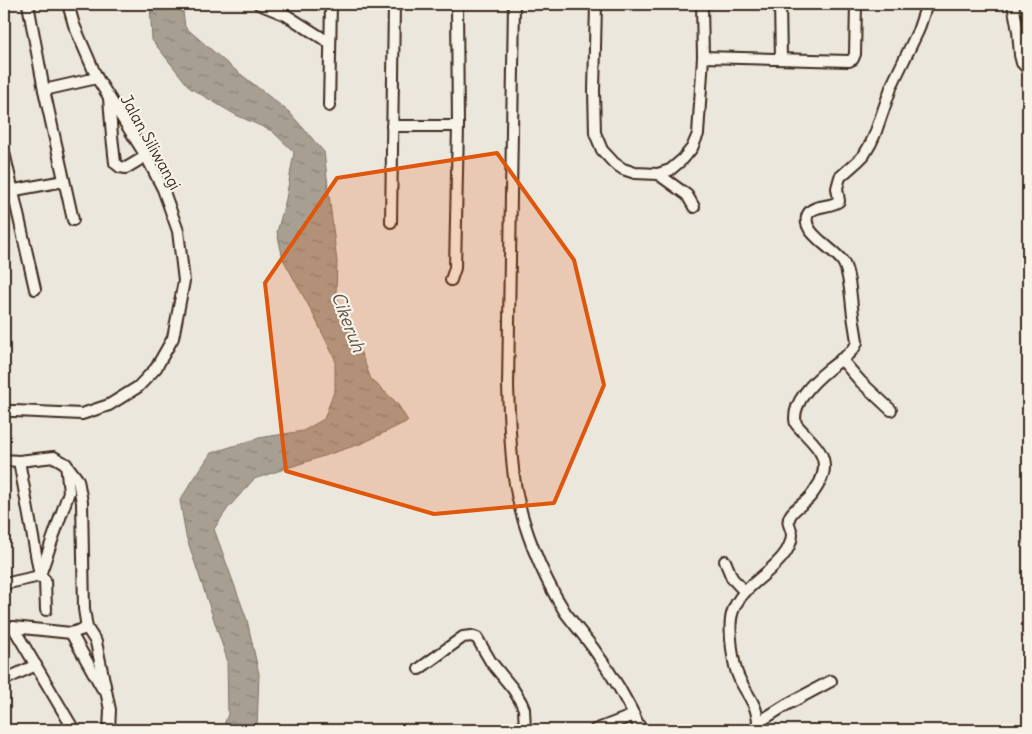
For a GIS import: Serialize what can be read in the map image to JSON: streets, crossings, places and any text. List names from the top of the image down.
{
  "streets": {
    "street": ["Jalan Siliwangi"]
  },
  "water": ["Cikeruh"]
}
